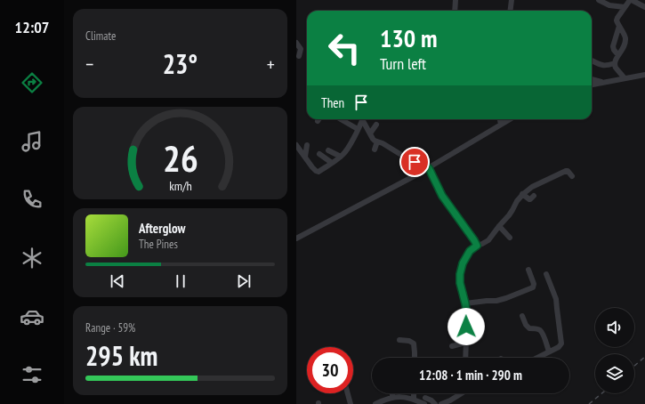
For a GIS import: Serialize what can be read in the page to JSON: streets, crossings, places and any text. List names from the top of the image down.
{
  "page": {
    "tabs": "12:07",
    "tile": [
      "Climate",
      ["Range · 59%", "295 km"]
    ],
    "turn": ["130 m", "Turn left"],
    "heat": ["−", "23°", "+"],
    "then": "Then",
    "song": ["Afterglow", "The Pines"],
    "limit": "30",
    "trip": "12:08 · 1 min · 290 m",
    "gauge": ["26", "km/h"]
  }
}
